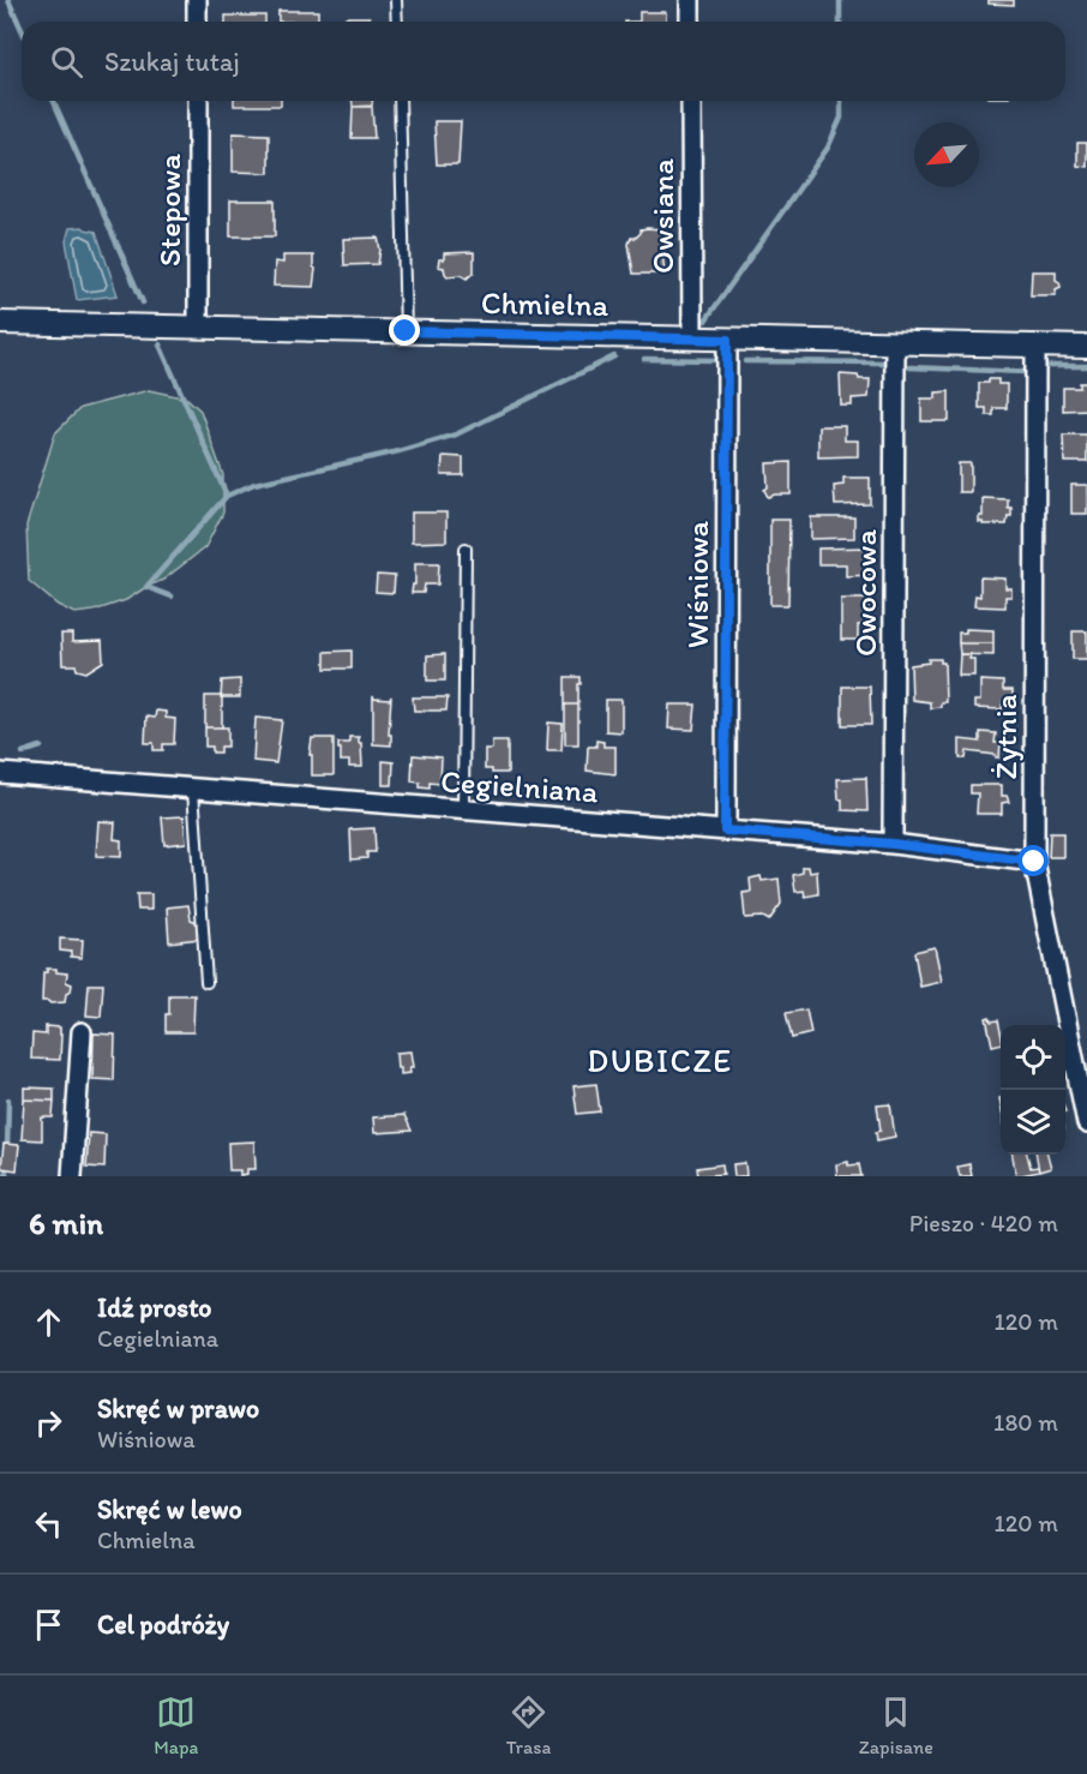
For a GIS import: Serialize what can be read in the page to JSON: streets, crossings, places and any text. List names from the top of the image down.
{
  "streets": {
    "street": [
      "Stepowa",
      "Owsiana",
      "Chmielna",
      "Wiśniowa",
      "Owocowa",
      "Żytnia",
      "Cegielniana"
    ]
  },
  "crossings": [
    ["Stepowa", "Chmielna"],
    ["Owsiana", "Chmielna"],
    ["Chmielna", "Wiśniowa"],
    ["Chmielna", "Owocowa"],
    ["Chmielna", "Żytnia"],
    ["Wiśniowa", "Cegielniana"],
    ["Owocowa", "Cegielniana"],
    ["Żytnia", "Cegielniana"]
  ],
  "districts": ["DUBICZE"],
  "north": "bottom left",
  "page": {
    "search": "Szukaj tutaj",
    "heading": ["6 min", "Pieszo · 420 m"],
    "list": [
      ["Idź prosto", "Cegielniana", "120 m"],
      ["Skręć w prawo", "Wiśniowa", "180 m"],
      ["Skręć w lewo", "Chmielna", "120 m"],
      "Cel podróży"
    ],
    "nav": ["Mapa", "Trasa", "Zapisane"]
  }
}
